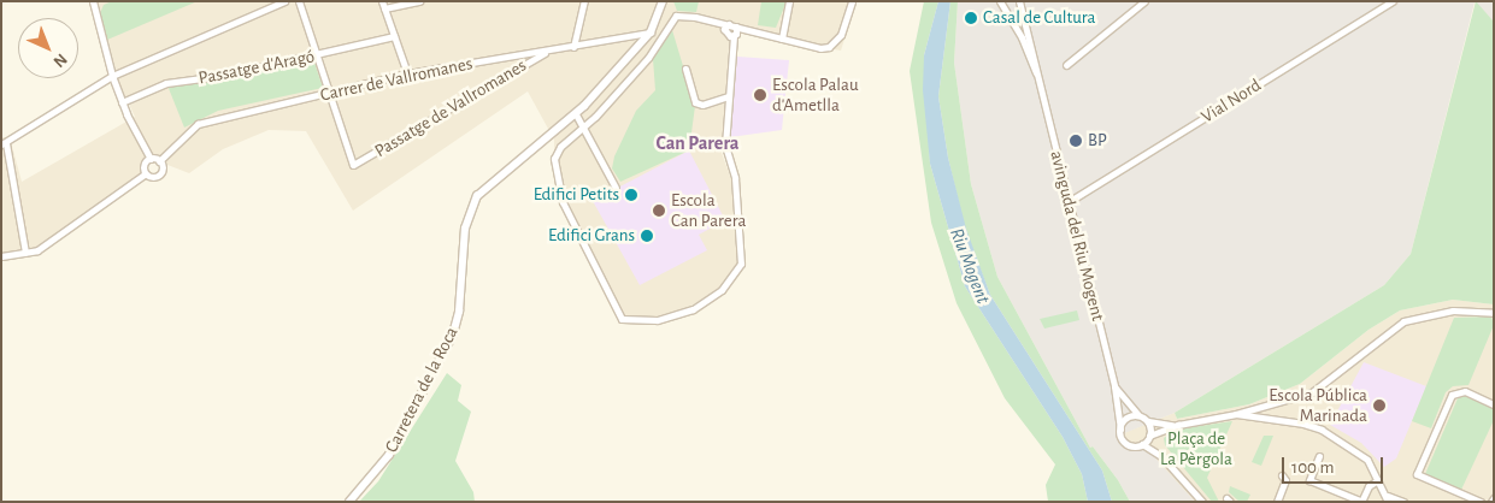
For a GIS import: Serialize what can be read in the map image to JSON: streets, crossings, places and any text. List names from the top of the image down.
{
  "streets": {
    "street": [
      "Passatge d'Aragó",
      "Carrer de Vallromanes",
      "Vial Nord",
      "Passatge de Vallromanes",
      "avinguda del Riu Mogent",
      "Carretera de la Roca"
    ]
  },
  "crossings": [
    ["Carrer de Vallromanes", "Passatge de Vallromanes"],
    ["Vial Nord", "avinguda del Riu Mogent"]
  ],
  "districts": ["Can Parera"],
  "water": ["Riu Mogent"],
  "parks": ["Plaça de La Pèrgola"],
  "places": [
    "Casal de Cultura",
    "Escola Palau d'Ametlla",
    "BP",
    "Edifici Petits",
    "Escola Can Parera",
    "Edifici Grans",
    "Escola Pública Marinada"
  ],
  "scale_bar": "100 m",
  "north": "bottom right"
}
